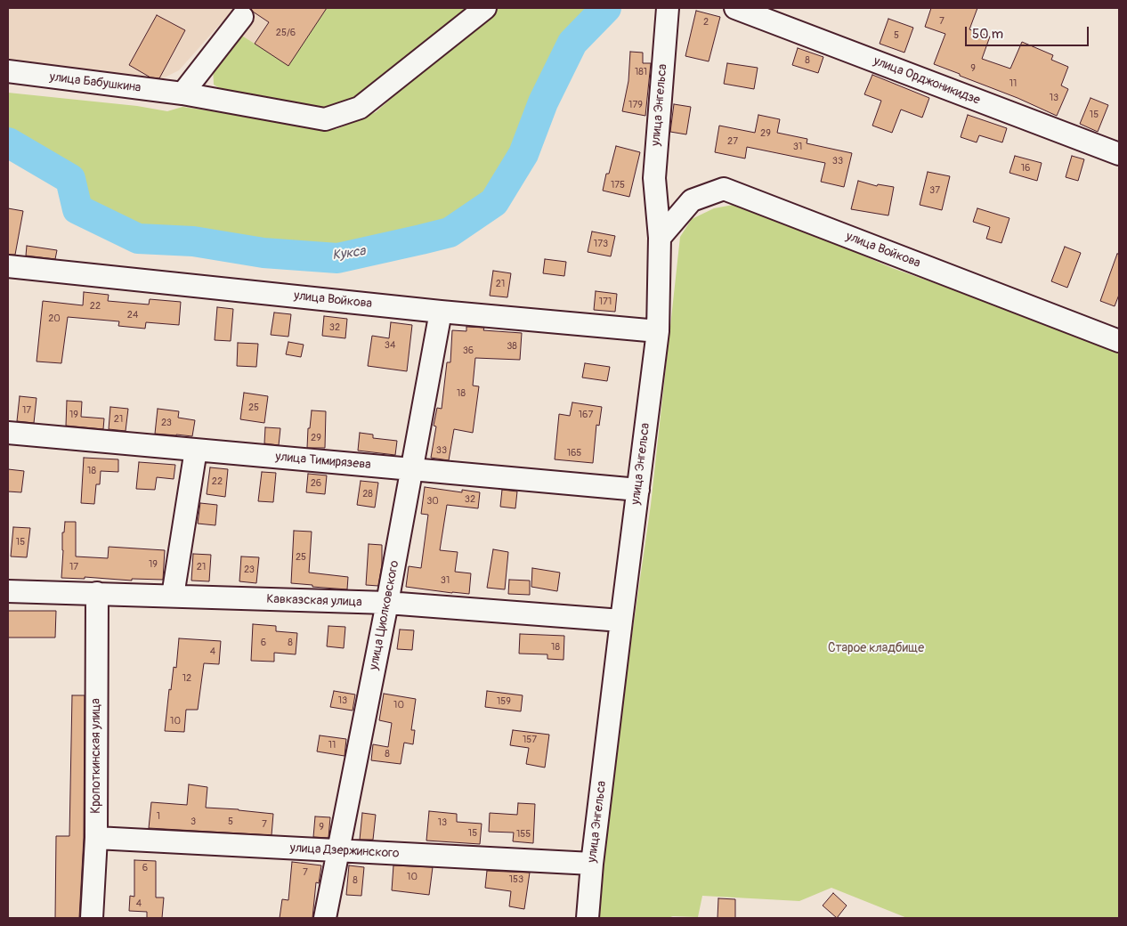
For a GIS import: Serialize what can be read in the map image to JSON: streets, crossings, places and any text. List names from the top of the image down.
{
  "streets": {
    "street": [
      "улица Орджоникидзе",
      "улица Бабушкина",
      "улица Энгельса",
      "улица Войкова",
      "улица Тимирязева",
      "Кавказская улица",
      "улица Циолковского",
      "Кропоткинская улица",
      "улица Дзержинского"
    ]
  },
  "crossings": [
    ["улица Энгельса", "улица Войкова"],
    ["улица Энгельса", "улица Тимирязева"],
    ["улица Энгельса", "Кавказская улица"],
    ["улица Энгельса", "улица Дзержинского"],
    ["улица Войкова", "улица Циолковского"],
    ["улица Тимирязева", "улица Циолковского"],
    ["Кавказская улица", "улица Циолковского"],
    ["Кавказская улица", "Кропоткинская улица"],
    ["улица Циолковского", "улица Дзержинского"],
    ["Кропоткинская улица", "улица Дзержинского"]
  ],
  "water": ["Кукса"],
  "parks": ["Старое кладбище"],
  "house_numbers": [
    "7",
    "2",
    "25/6",
    "5",
    "8",
    "9",
    "181",
    "11",
    "13",
    "179",
    "15",
    "29",
    "27",
    "31",
    "33",
    "16",
    "175",
    "37",
    "173",
    "21",
    "171",
    "22",
    "24",
    "20",
    "32",
    "34",
    "38",
    "36",
    "18",
    "25",
    "17",
    "19",
    "167",
    "21",
    "23",
    "29",
    "33",
    "165",
    "18",
    "22",
    "26",
    "28",
    "32",
    "30",
    "15",
    "25",
    "19",
    "17",
    "21",
    "23",
    "31",
    "6",
    "8",
    "18",
    "4",
    "12",
    "13",
    "159",
    "10",
    "10",
    "157",
    "11",
    "8",
    "1",
    "3",
    "5",
    "13",
    "7",
    "9",
    "15",
    "155",
    "6",
    "7",
    "10",
    "153",
    "8",
    "4"
  ],
  "scale_bar": "50 m"
}
